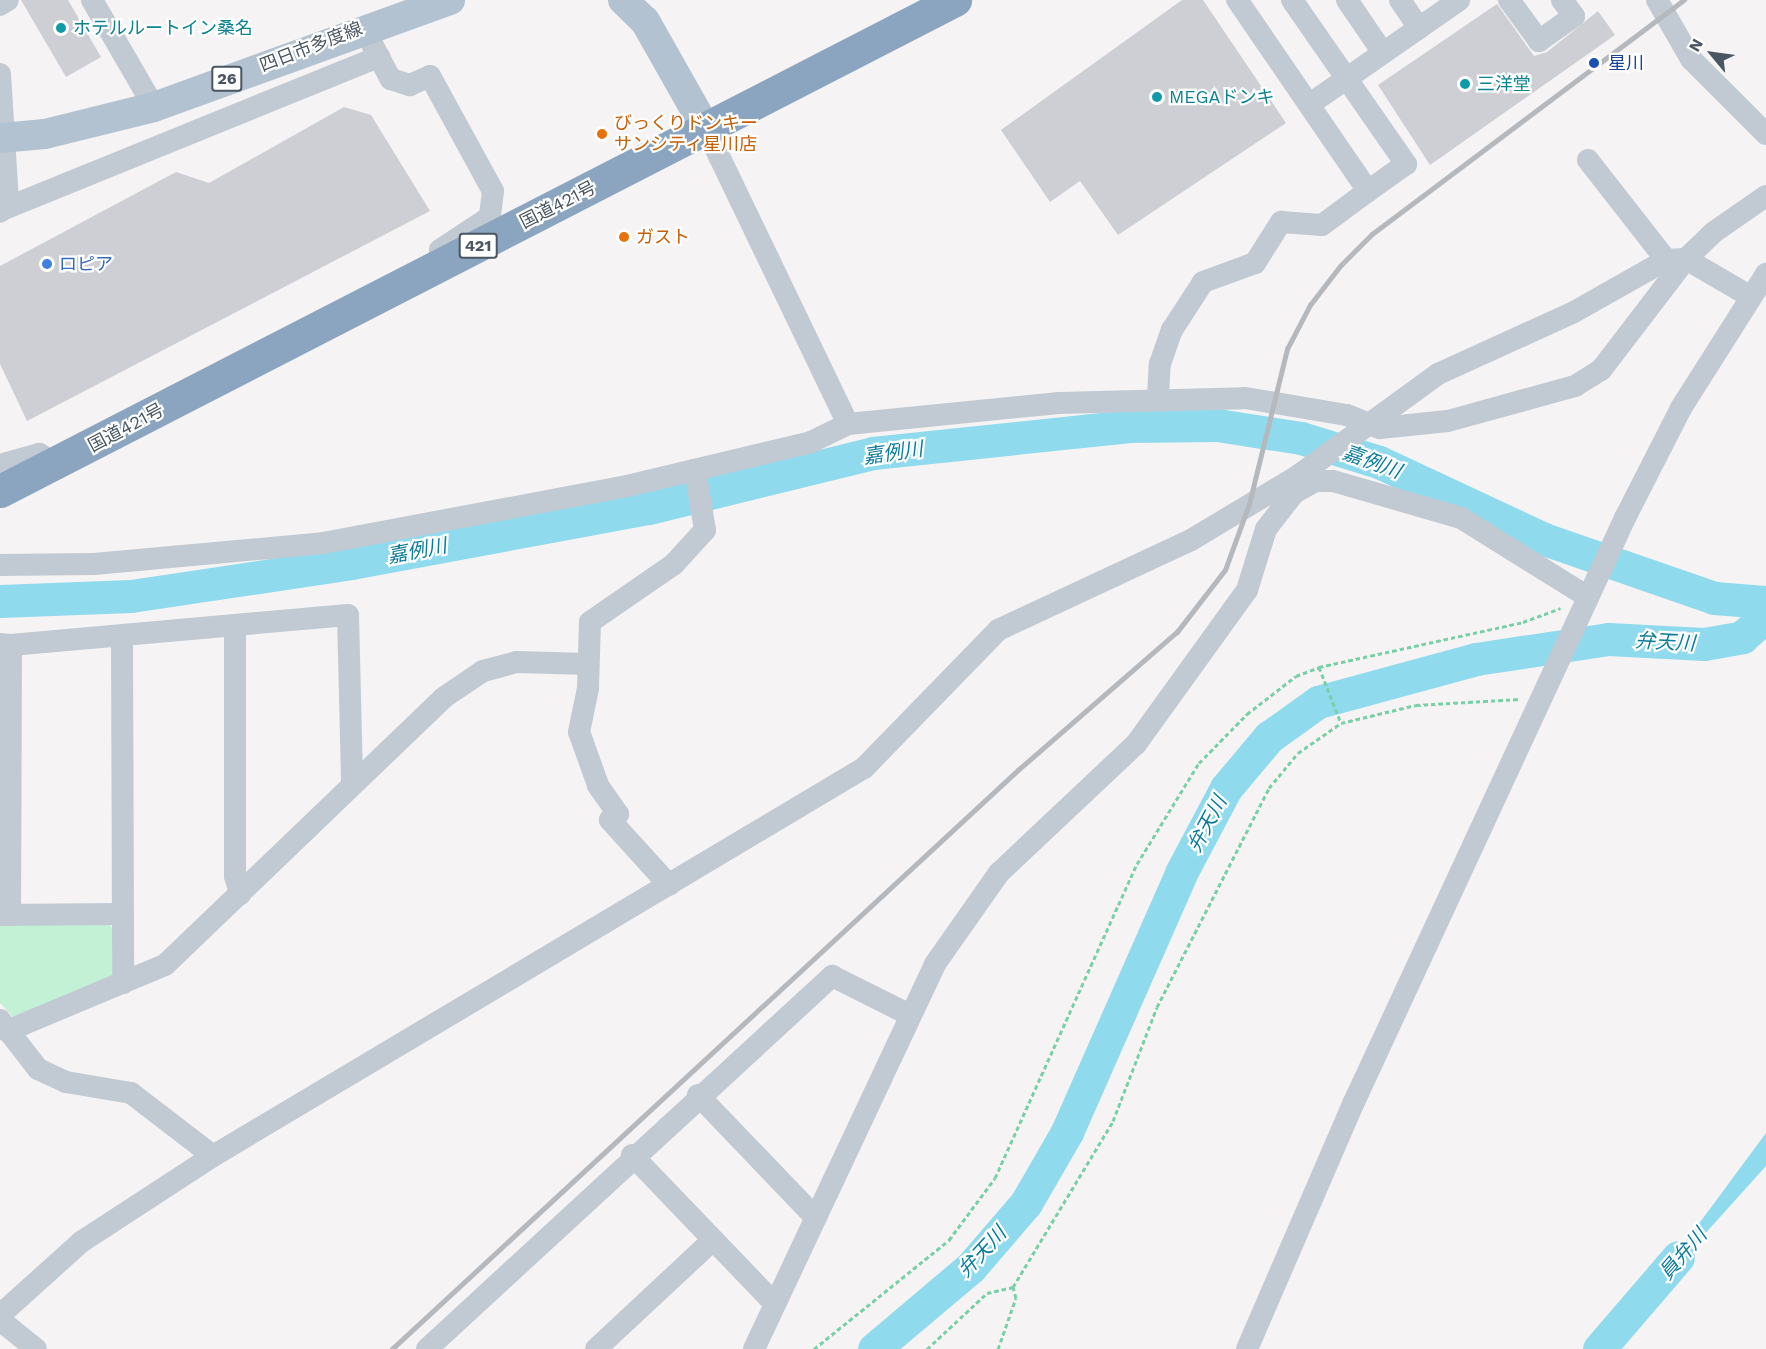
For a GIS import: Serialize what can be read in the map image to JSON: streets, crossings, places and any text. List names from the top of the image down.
{
  "streets": {
    "highway": ["国道421号", "421"],
    "main road": ["四日市多度線", "26"]
  },
  "water": ["嘉例川", "弁天川", "員弁川"],
  "places": [
    "ホテルルートイン桑名",
    "星川",
    "三洋堂",
    "MEGAドンキ",
    "びっくりドンキー サンシティ星川店",
    "ガスト",
    "ロピア"
  ],
  "north": "top left"
}
